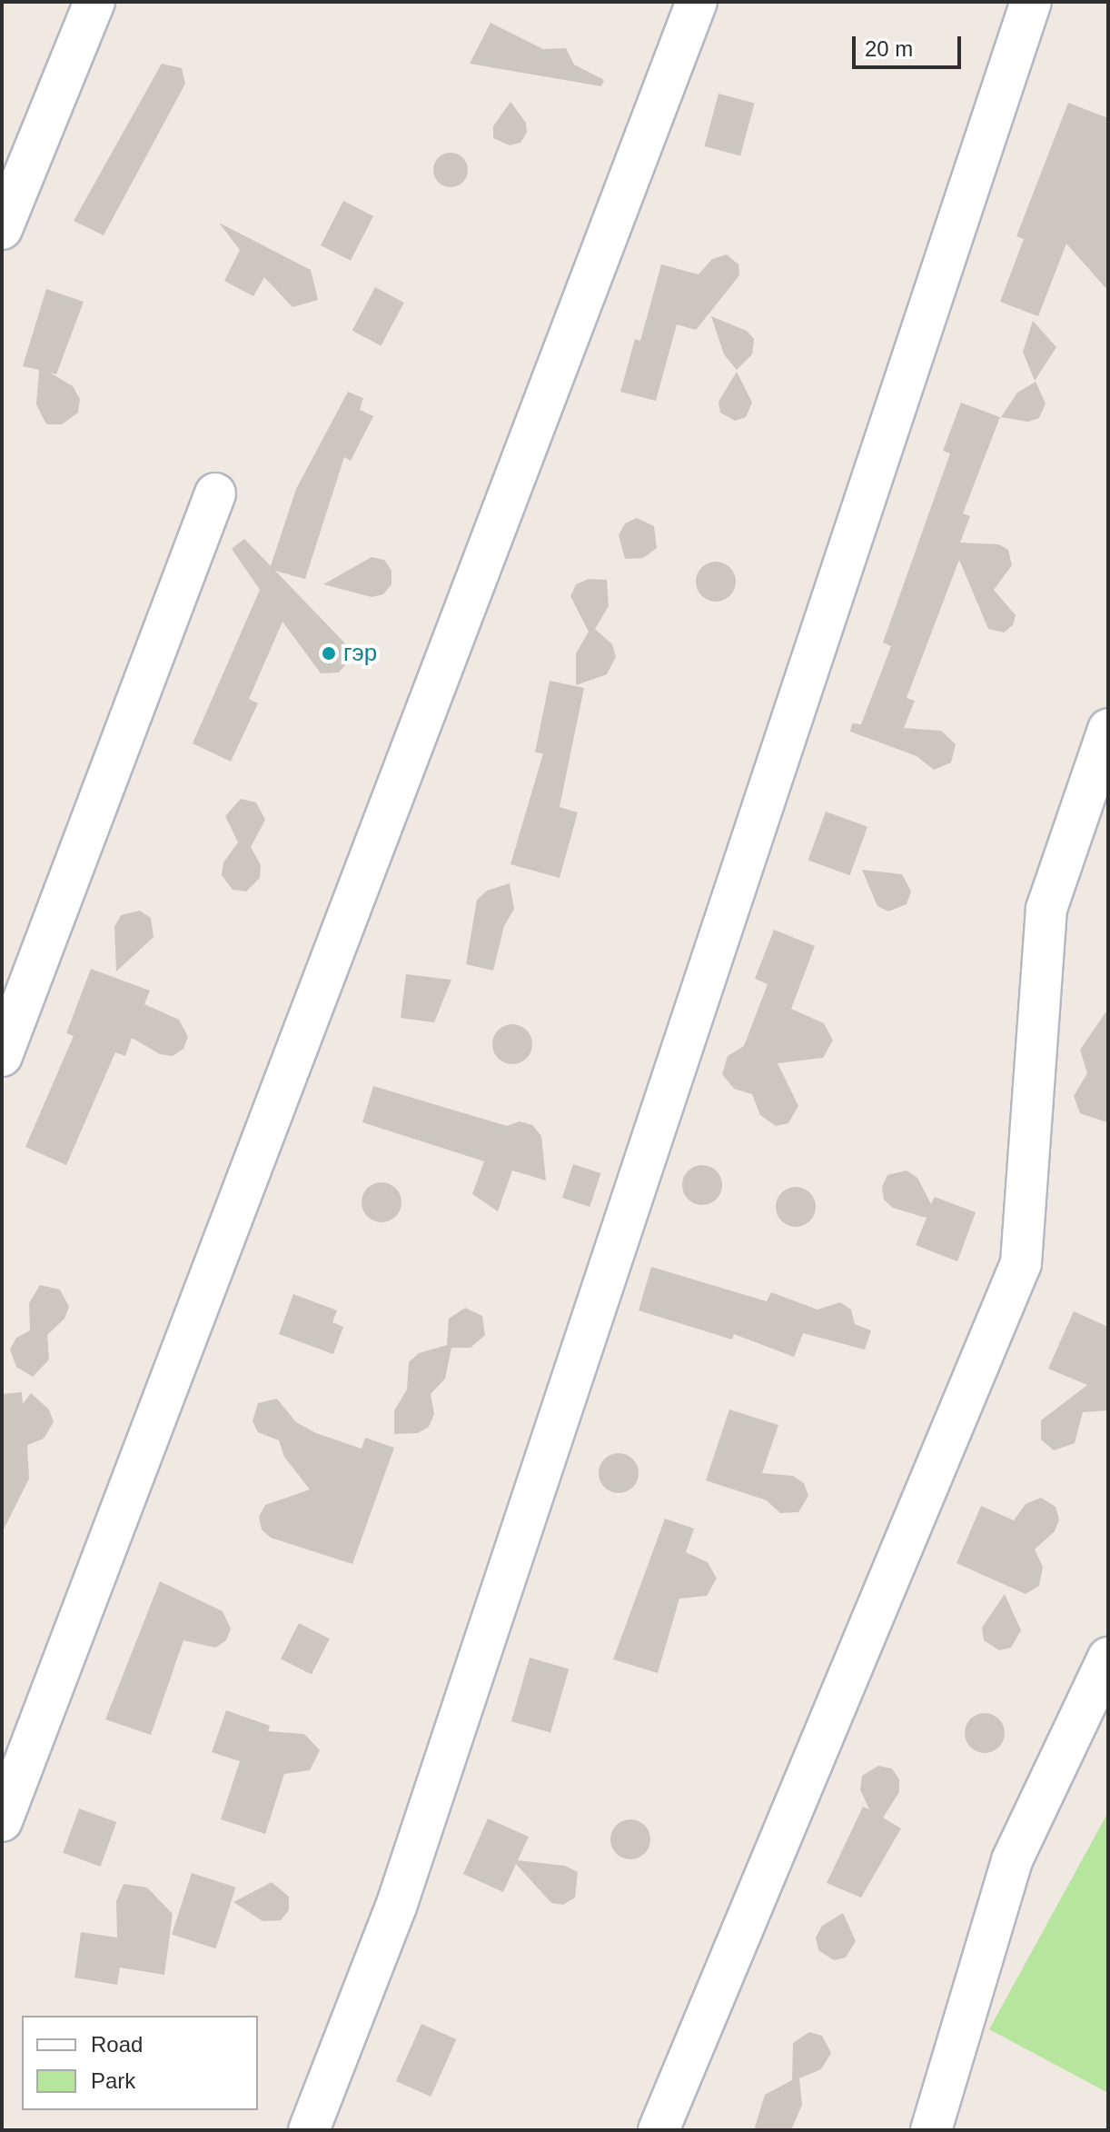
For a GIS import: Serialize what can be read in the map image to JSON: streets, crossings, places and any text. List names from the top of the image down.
{
  "places": ["гэр"],
  "legend": ["Road", "Park"],
  "scale_bar": "20 m"
}
